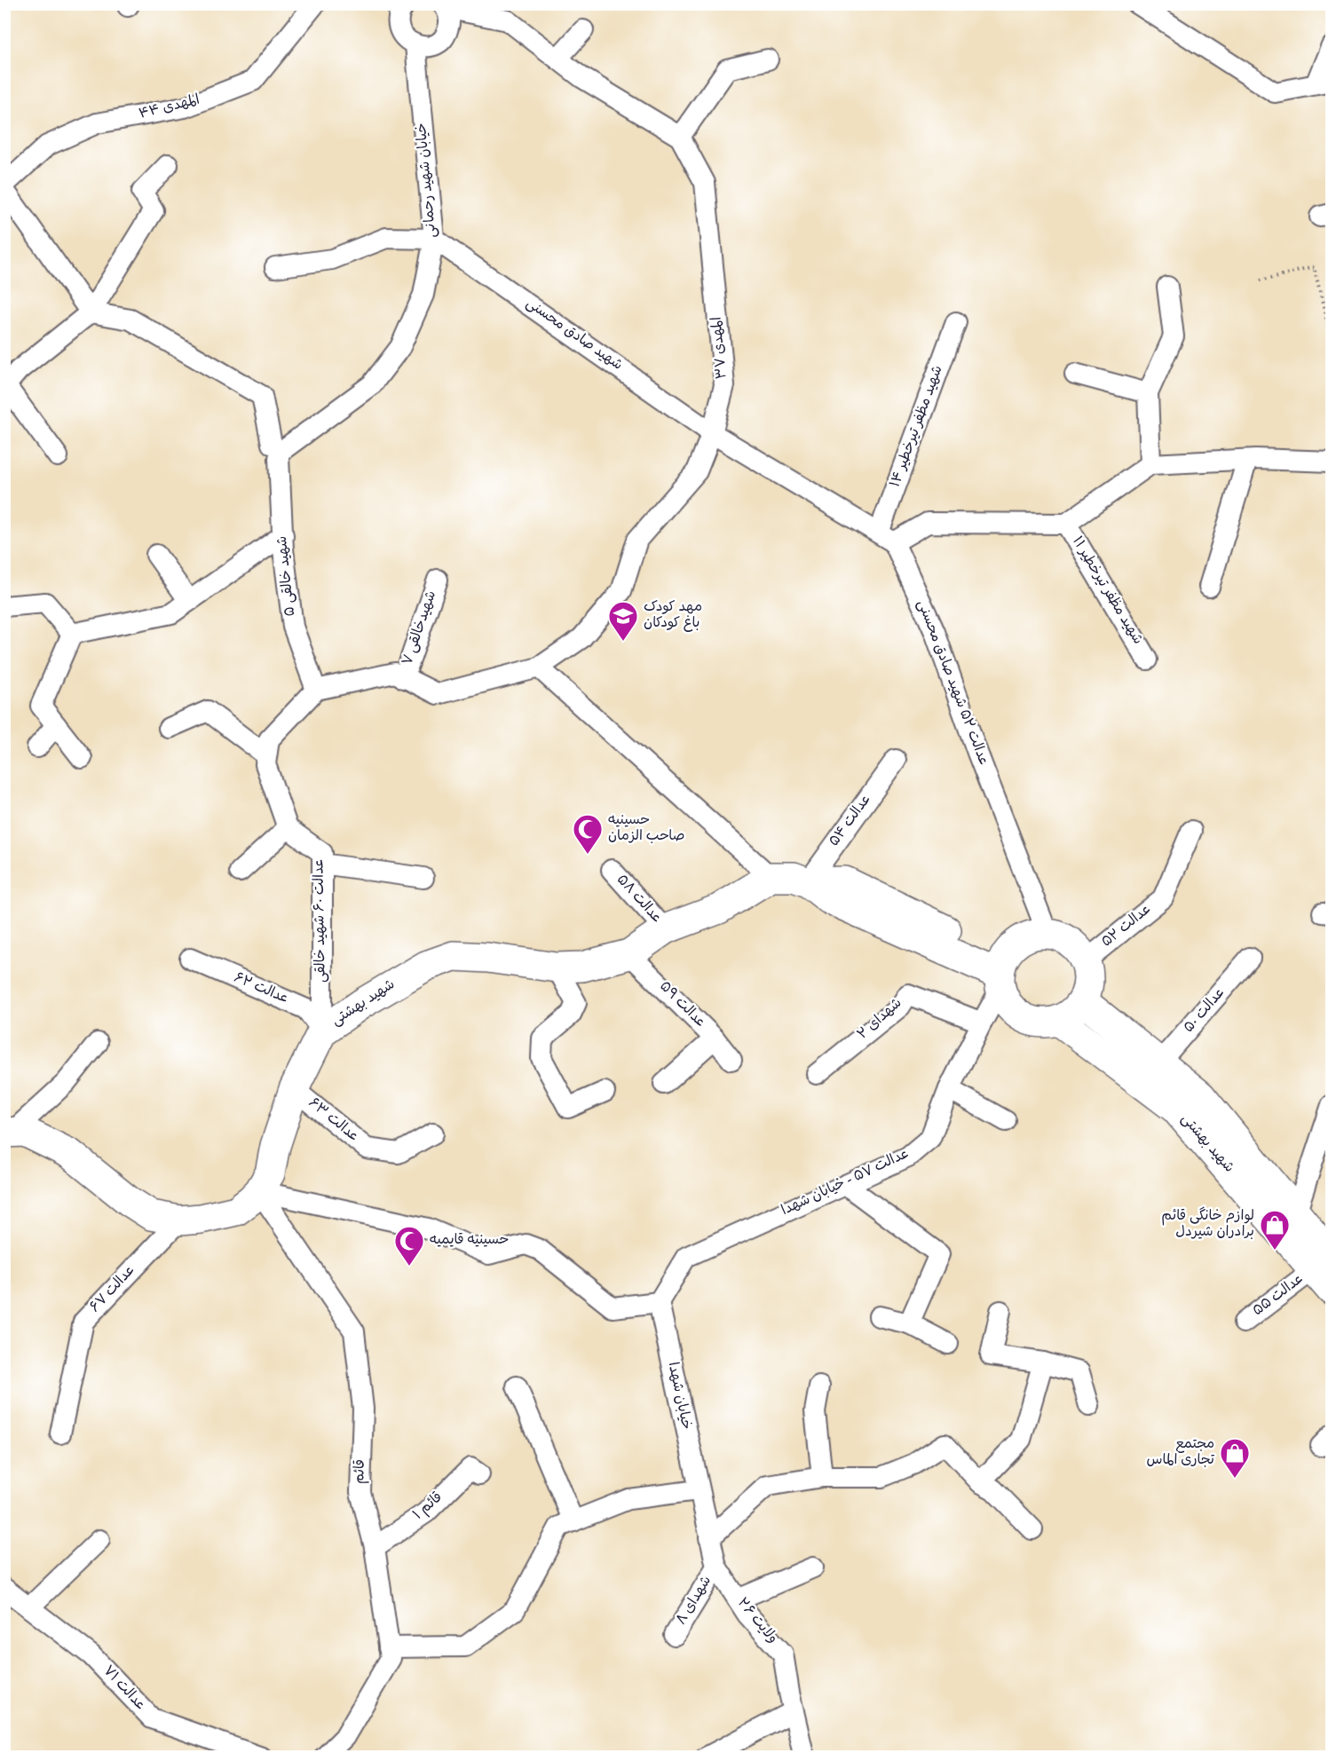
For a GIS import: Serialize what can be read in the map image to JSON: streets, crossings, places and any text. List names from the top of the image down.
{
  "streets": {
    "main road": ["شهید بهشتی"],
    "street": [
      "المهدی ۴۴",
      "خیابان شهید رحمانی",
      "شهید صادق محسنی",
      "المهدی ۳۷",
      "شهید مظفر تیرخطیر ۱۴",
      "شهید خالقی ۵",
      "شهید مظفر تیرخطیر ۱۱",
      "شهیدخالقی ۷",
      "عدالت ۵۲ شهید صادق محسنی",
      "عدالت ۵۴",
      "عدالت ۵۸",
      "عدالت ۶۰ شهید خالقی",
      "عدالت ۵۲",
      "عدالت ۶۲",
      "عدالت ۵۹",
      "عدالت ۵۰",
      "شهدای ۲",
      "عدالت ۶۳",
      "عدالت ۵۷ - خیابان شهدا",
      "عدالت ۶۷",
      "عدالت ۵۵",
      "خیابان شهدا",
      "قائم",
      "قائم ۱",
      "شهدای ۸",
      "ولایت ۲۶",
      "عدالت ۷۱"
    ]
  },
  "crossings": [
    ["خیابان شهید رحمانی", "شهید صادق محسنی"],
    ["خیابان شهید رحمانی", "شهید خالقی ۵"],
    ["شهید صادق محسنی", "المهدی ۳۷"],
    ["المهدی ۳۷", "شهیدخالقی ۷"],
    ["شهید مظفر تیرخطیر ۱۴", "عدالت ۵۲ شهید صادق محسنی"],
    ["عدالت ۵۲ شهید صادق محسنی", "عدالت ۵۲"],
    ["عدالت ۵۲ شهید صادق محسنی", "شهید بهشتی"],
    ["عدالت ۵۲ شهید صادق محسنی", "عدالت ۵۷ - خیابان شهدا"],
    ["عدالت ۵۸", "شهید بهشتی"],
    ["عدالت ۶۰ شهید خالقی", "عدالت ۶۲"],
    ["عدالت ۶۰ شهید خالقی", "شهید بهشتی"],
    ["عدالت ۵۲", "شهید بهشتی"],
    ["عدالت ۵۲", "عدالت ۵۷ - خیابان شهدا"],
    ["عدالت ۶۲", "شهید بهشتی"],
    ["شهید بهشتی", "عدالت ۵۹"],
    ["شهید بهشتی", "عدالت ۵۰"],
    ["شهید بهشتی", "عدالت ۶۳"],
    ["شهید بهشتی", "عدالت ۵۷ - خیابان شهدا"],
    ["شهید بهشتی", "عدالت ۶۷"],
    ["شهید بهشتی", "عدالت ۵۵"],
    ["شهید بهشتی", "قائم"],
    ["شهدای ۲", "عدالت ۵۷ - خیابان شهدا"],
    ["عدالت ۵۷ - خیابان شهدا", "خیابان شهدا"],
    ["خیابان شهدا", "ولایت ۲۶"],
    ["قائم", "قائم ۱"],
    ["شهدای ۸", "ولایت ۲۶"]
  ],
  "places": {
    "school or university": ["مهد کودک باغ کودکان"],
    "mosque": ["حسینیه صاحب الزمان", "حسینیه قایمیه"],
    "shop": ["لوازم خانگی قائم برادران شیردل", "مجتمع تجاری الماس"]
  }
}
